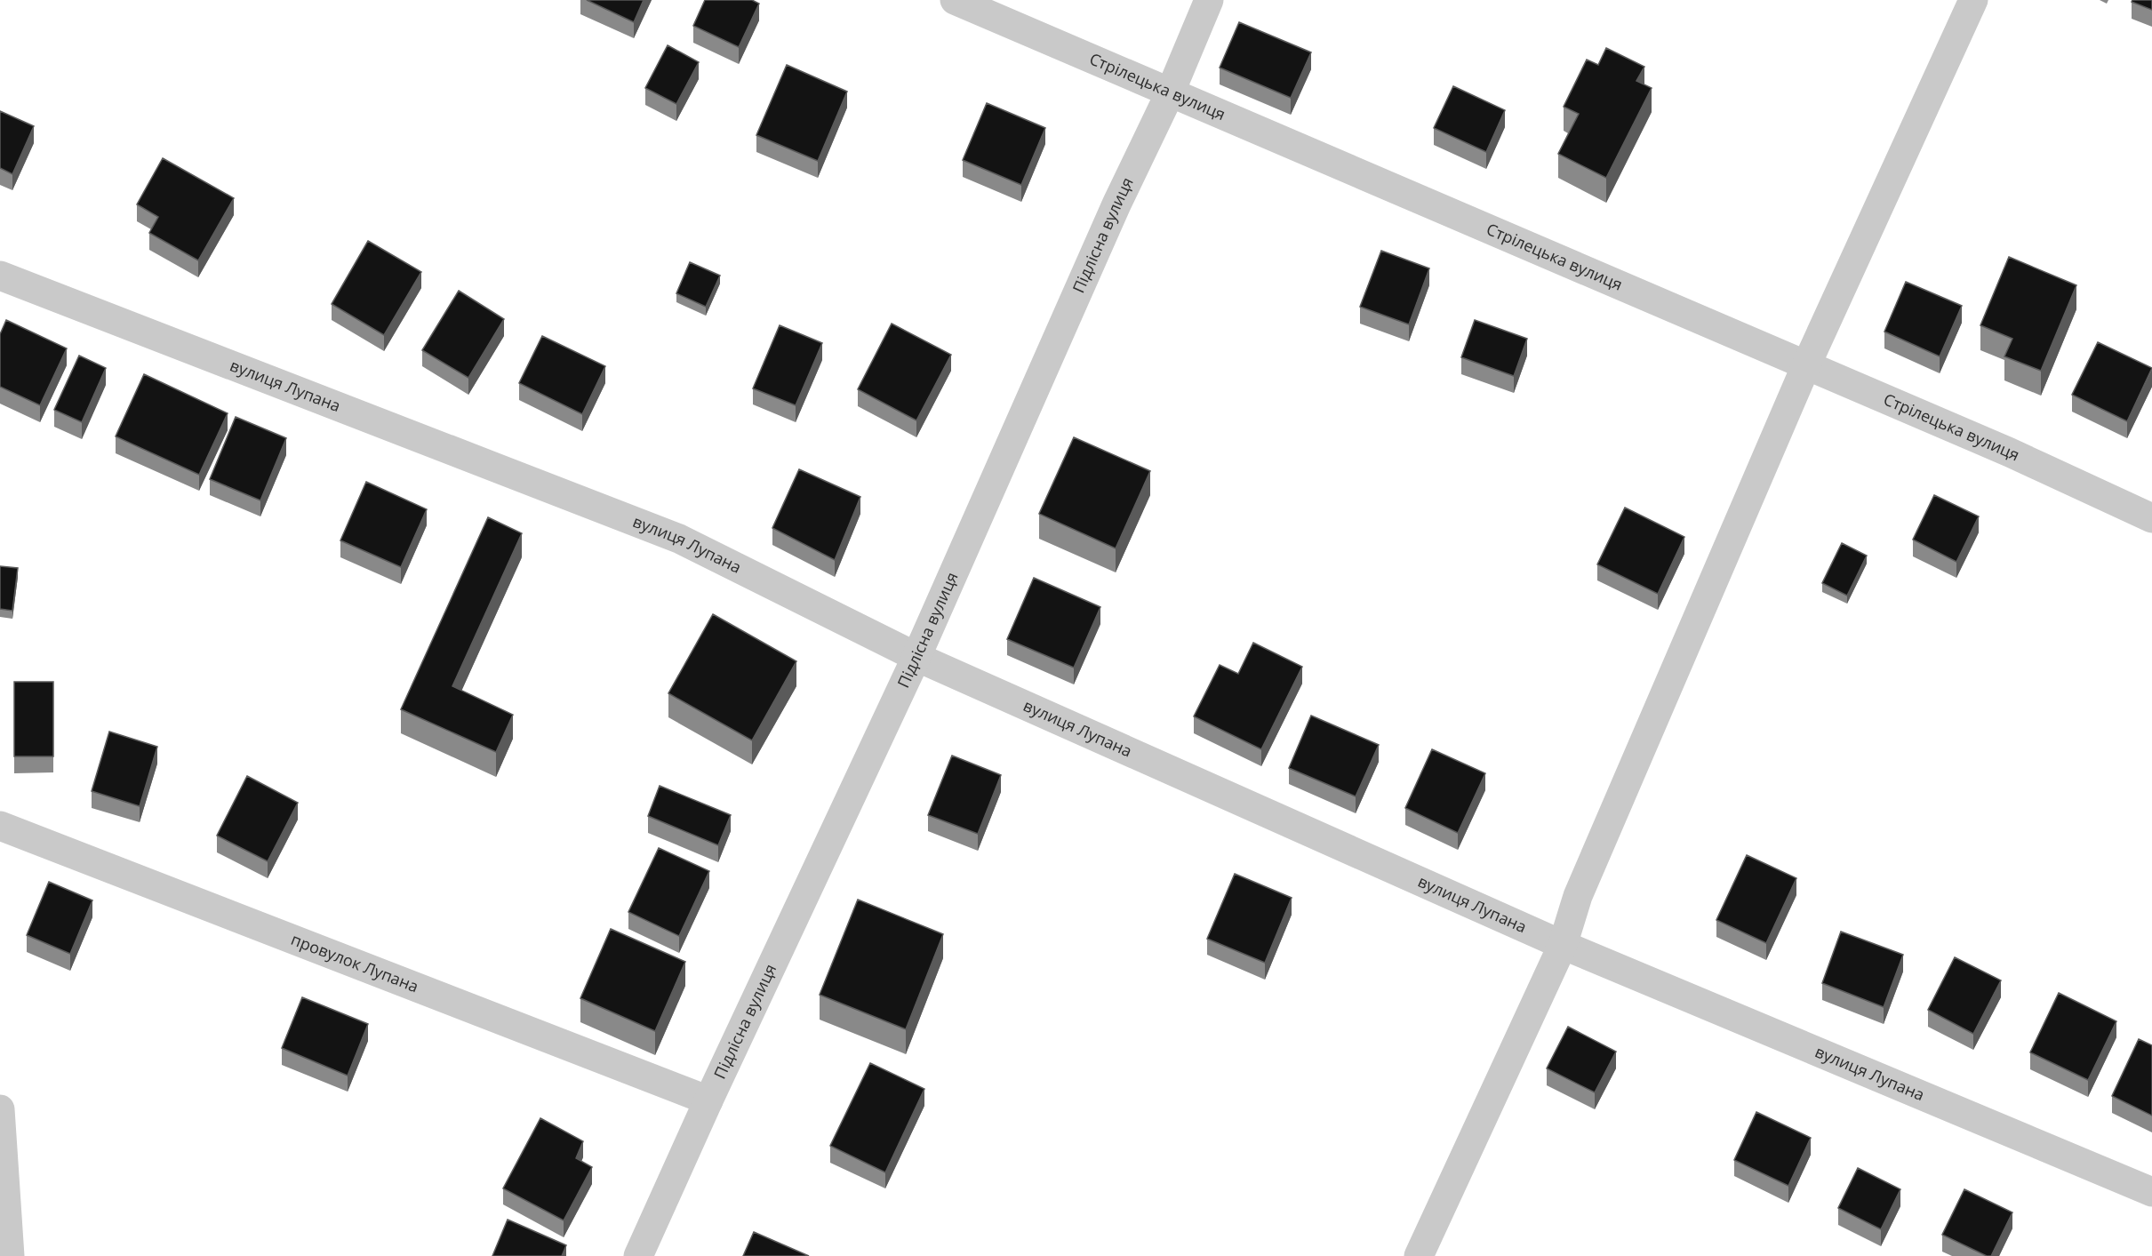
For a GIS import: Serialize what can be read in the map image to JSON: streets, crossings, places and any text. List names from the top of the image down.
{
  "streets": {
    "street": [
      "Стрілецька вулиця",
      "Підлісна вулиця",
      "вулиця Лупана",
      "провулок Лупана"
    ]
  },
  "crossings": [
    ["Стрілецька вулиця", "Підлісна вулиця"],
    ["Підлісна вулиця", "вулиця Лупана"],
    ["Підлісна вулиця", "провулок Лупана"]
  ]
}
